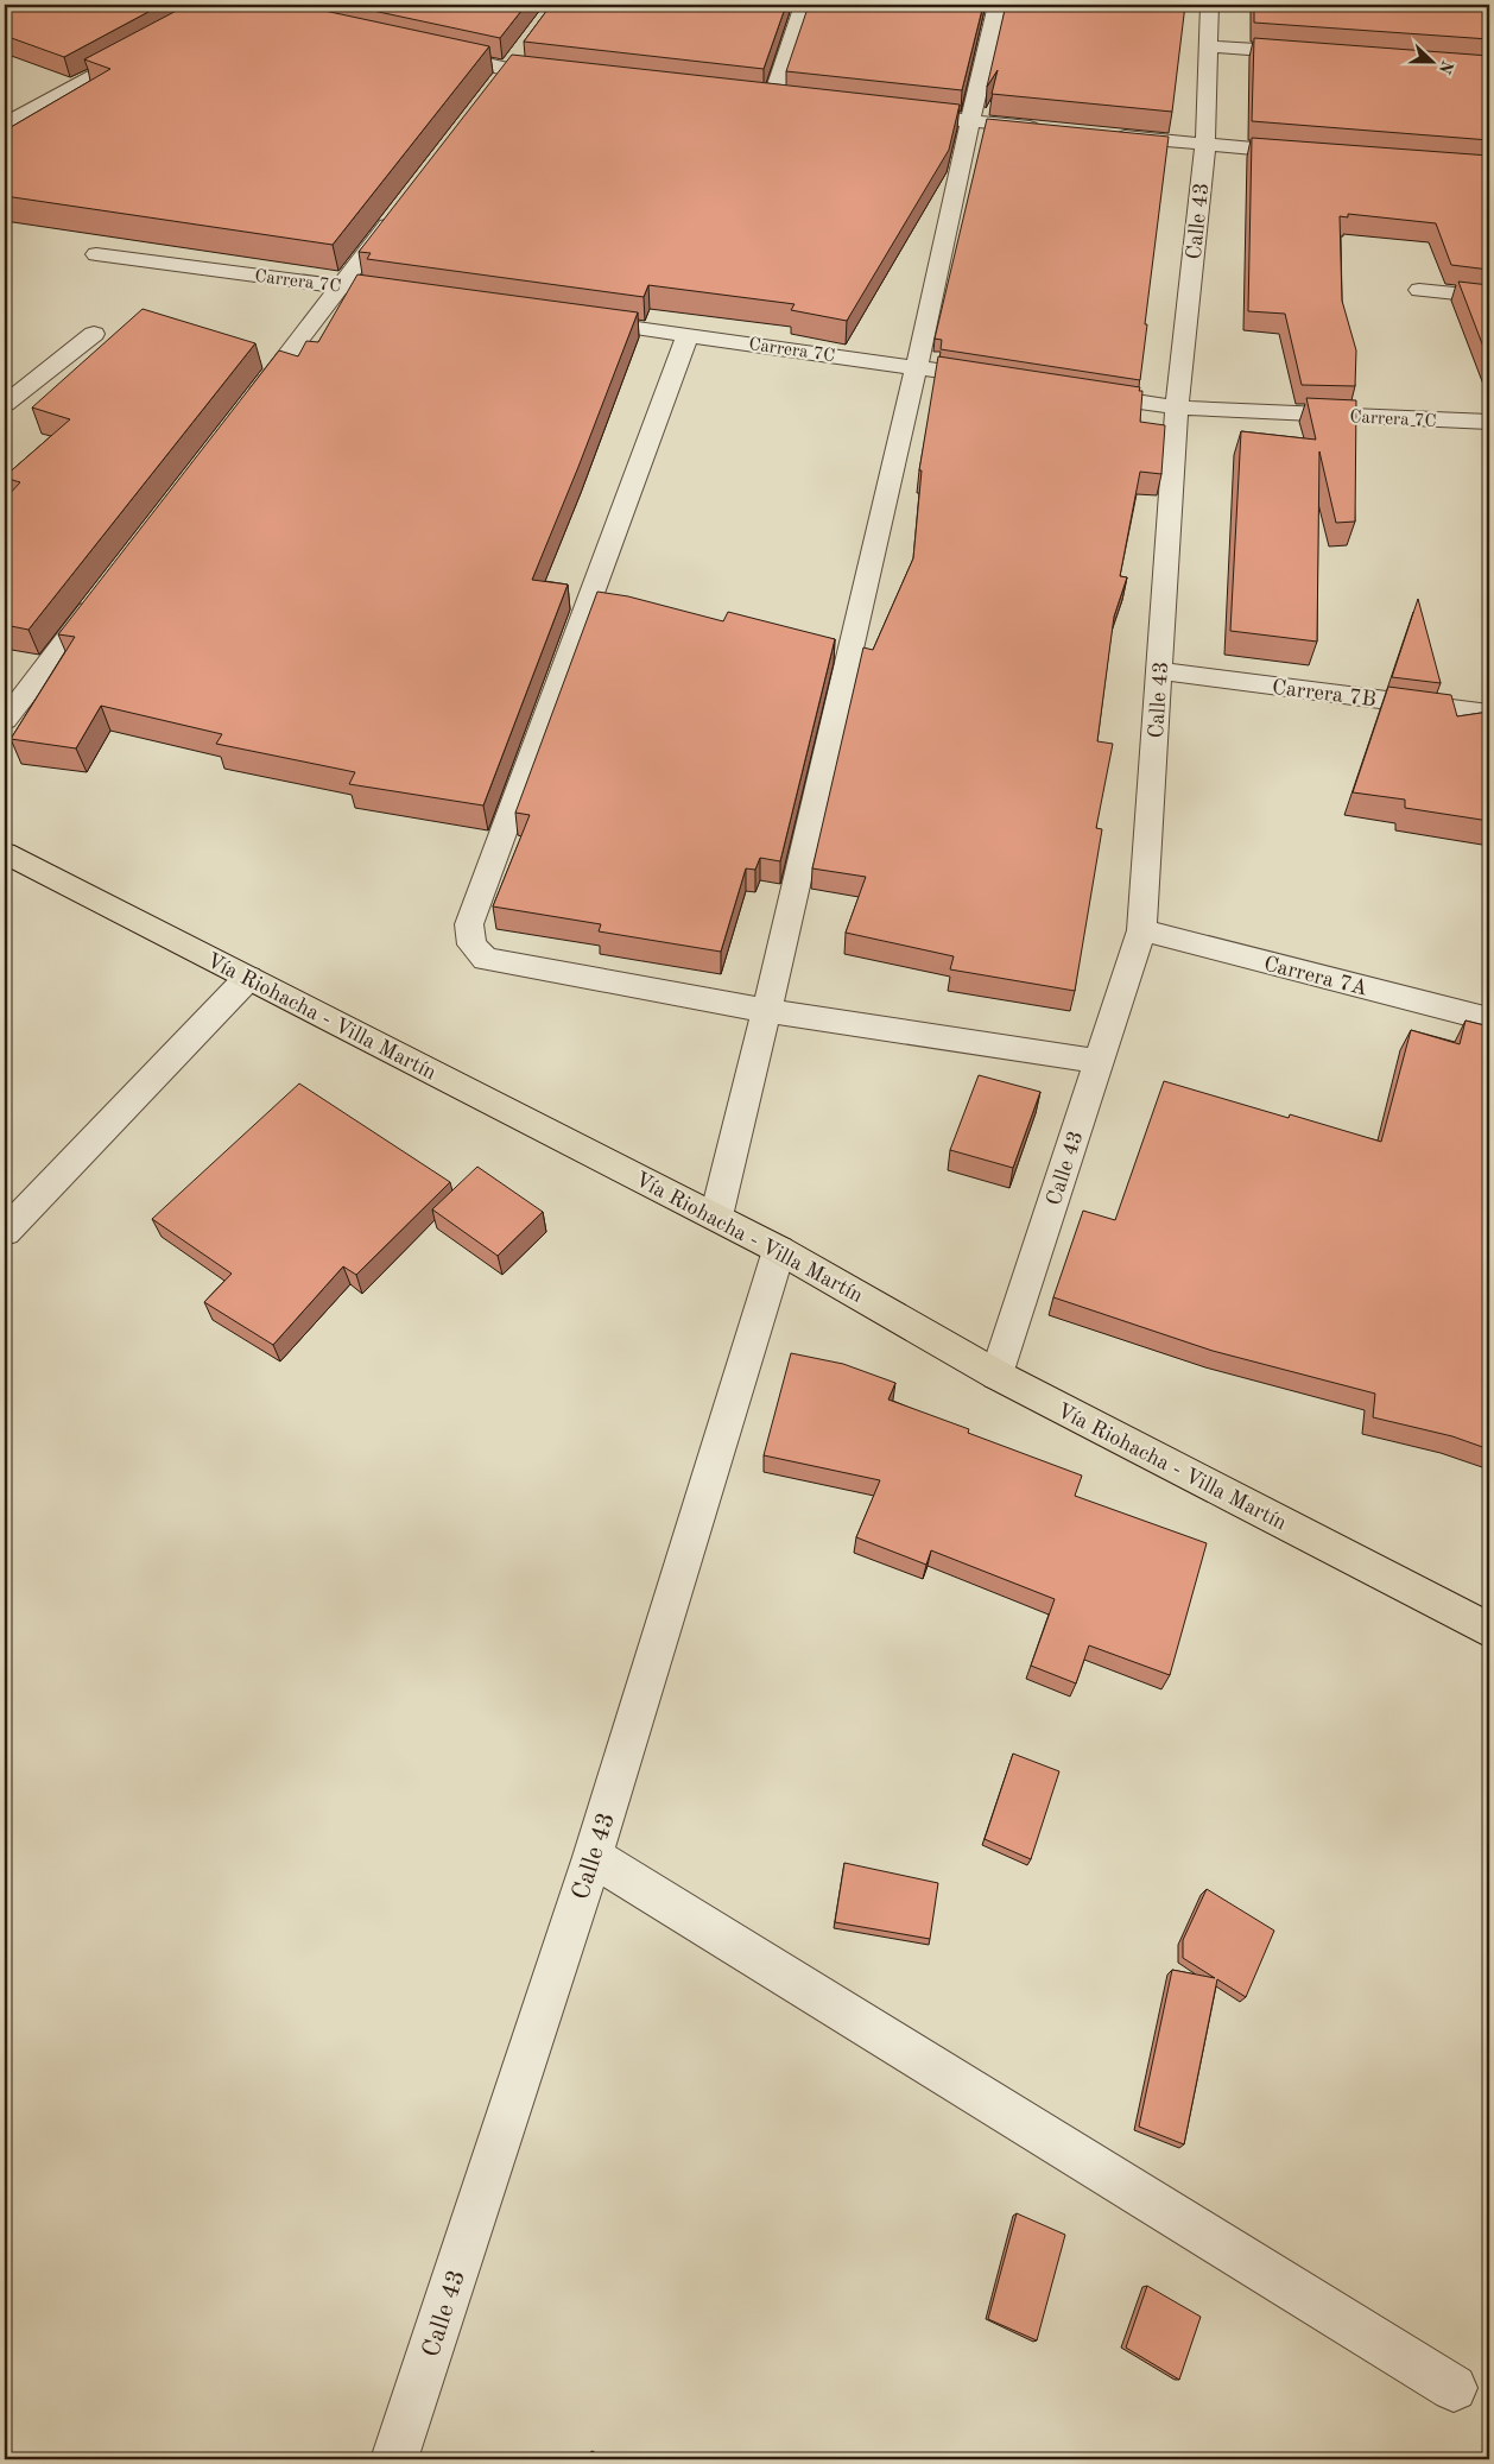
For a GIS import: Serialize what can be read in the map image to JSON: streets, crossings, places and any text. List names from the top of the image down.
{
  "streets": {
    "main road": ["Vía Riohacha - Villa Martín"],
    "street": [
      "Calle 43",
      "Carrera 7C",
      "Carrera 7B",
      "Carrera 7A"
    ]
  },
  "crossings": [
    ["Calle 43", "Carrera 7C"],
    ["Calle 43", "Carrera 7B"],
    ["Calle 43", "Carrera 7A"],
    ["Calle 43", "Vía Riohacha - Villa Martín"]
  ],
  "north": "right"
}
